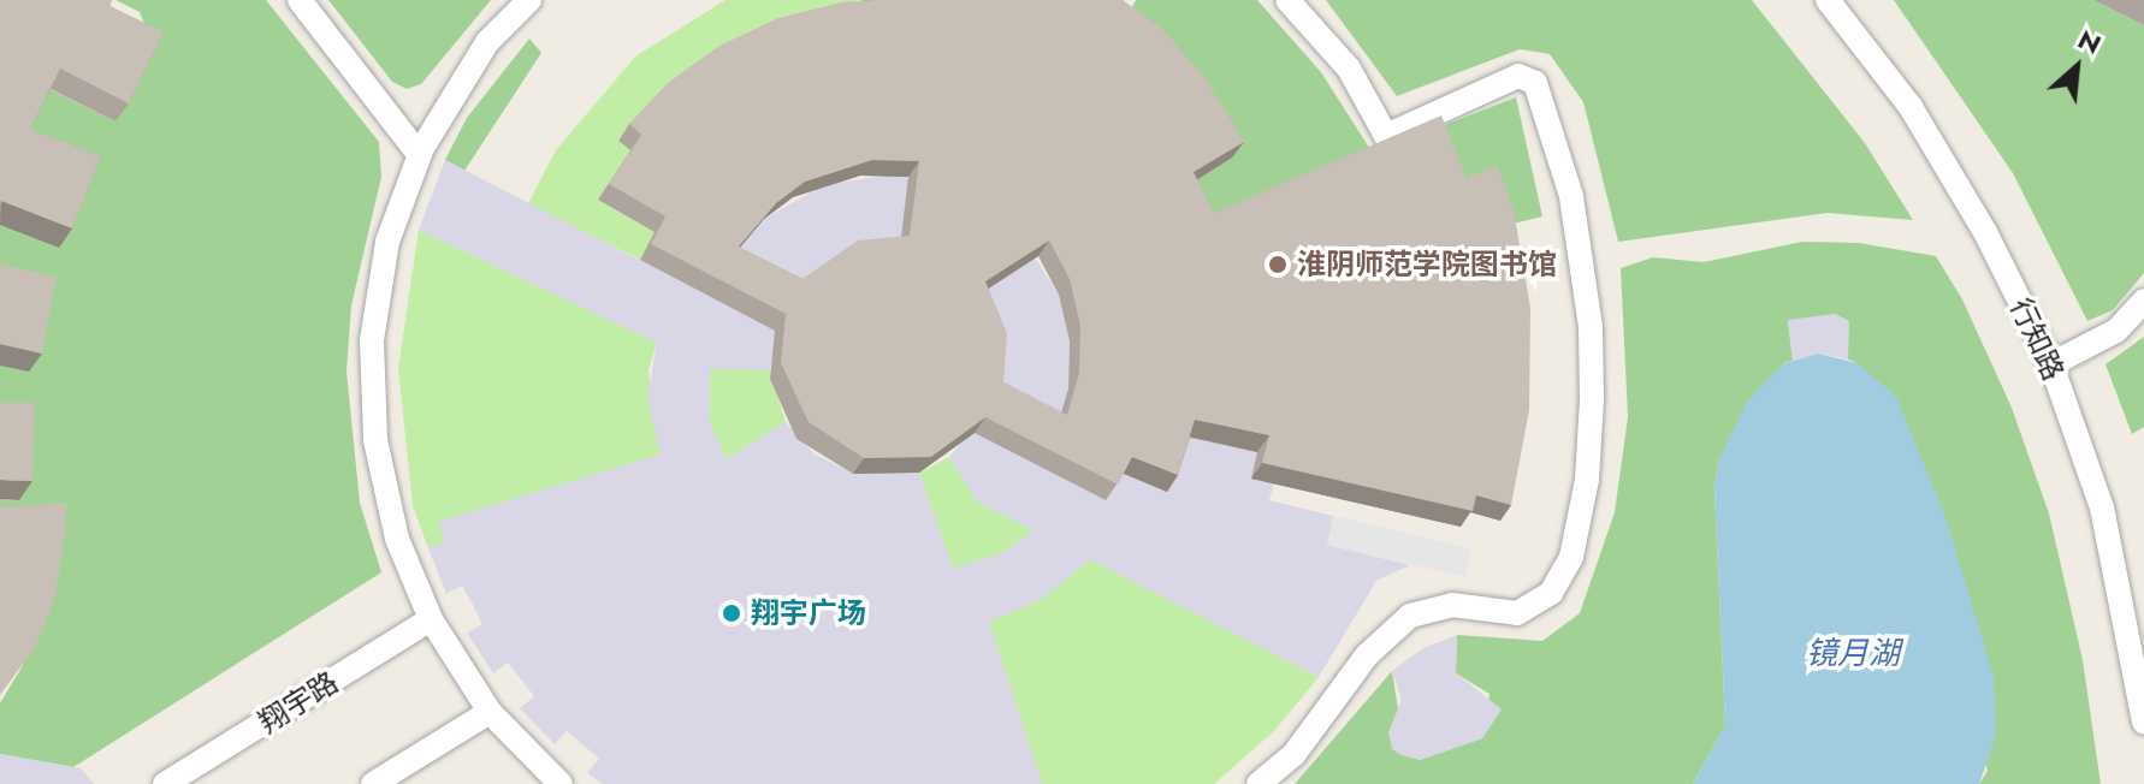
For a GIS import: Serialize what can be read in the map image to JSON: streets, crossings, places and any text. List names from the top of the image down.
{
  "streets": {
    "lane": ["行知路", "翔宇路"]
  },
  "water": ["镜月湖"],
  "places": ["淮阴师范学院图书馆", "翔宇广场"],
  "north": "top right"
}
